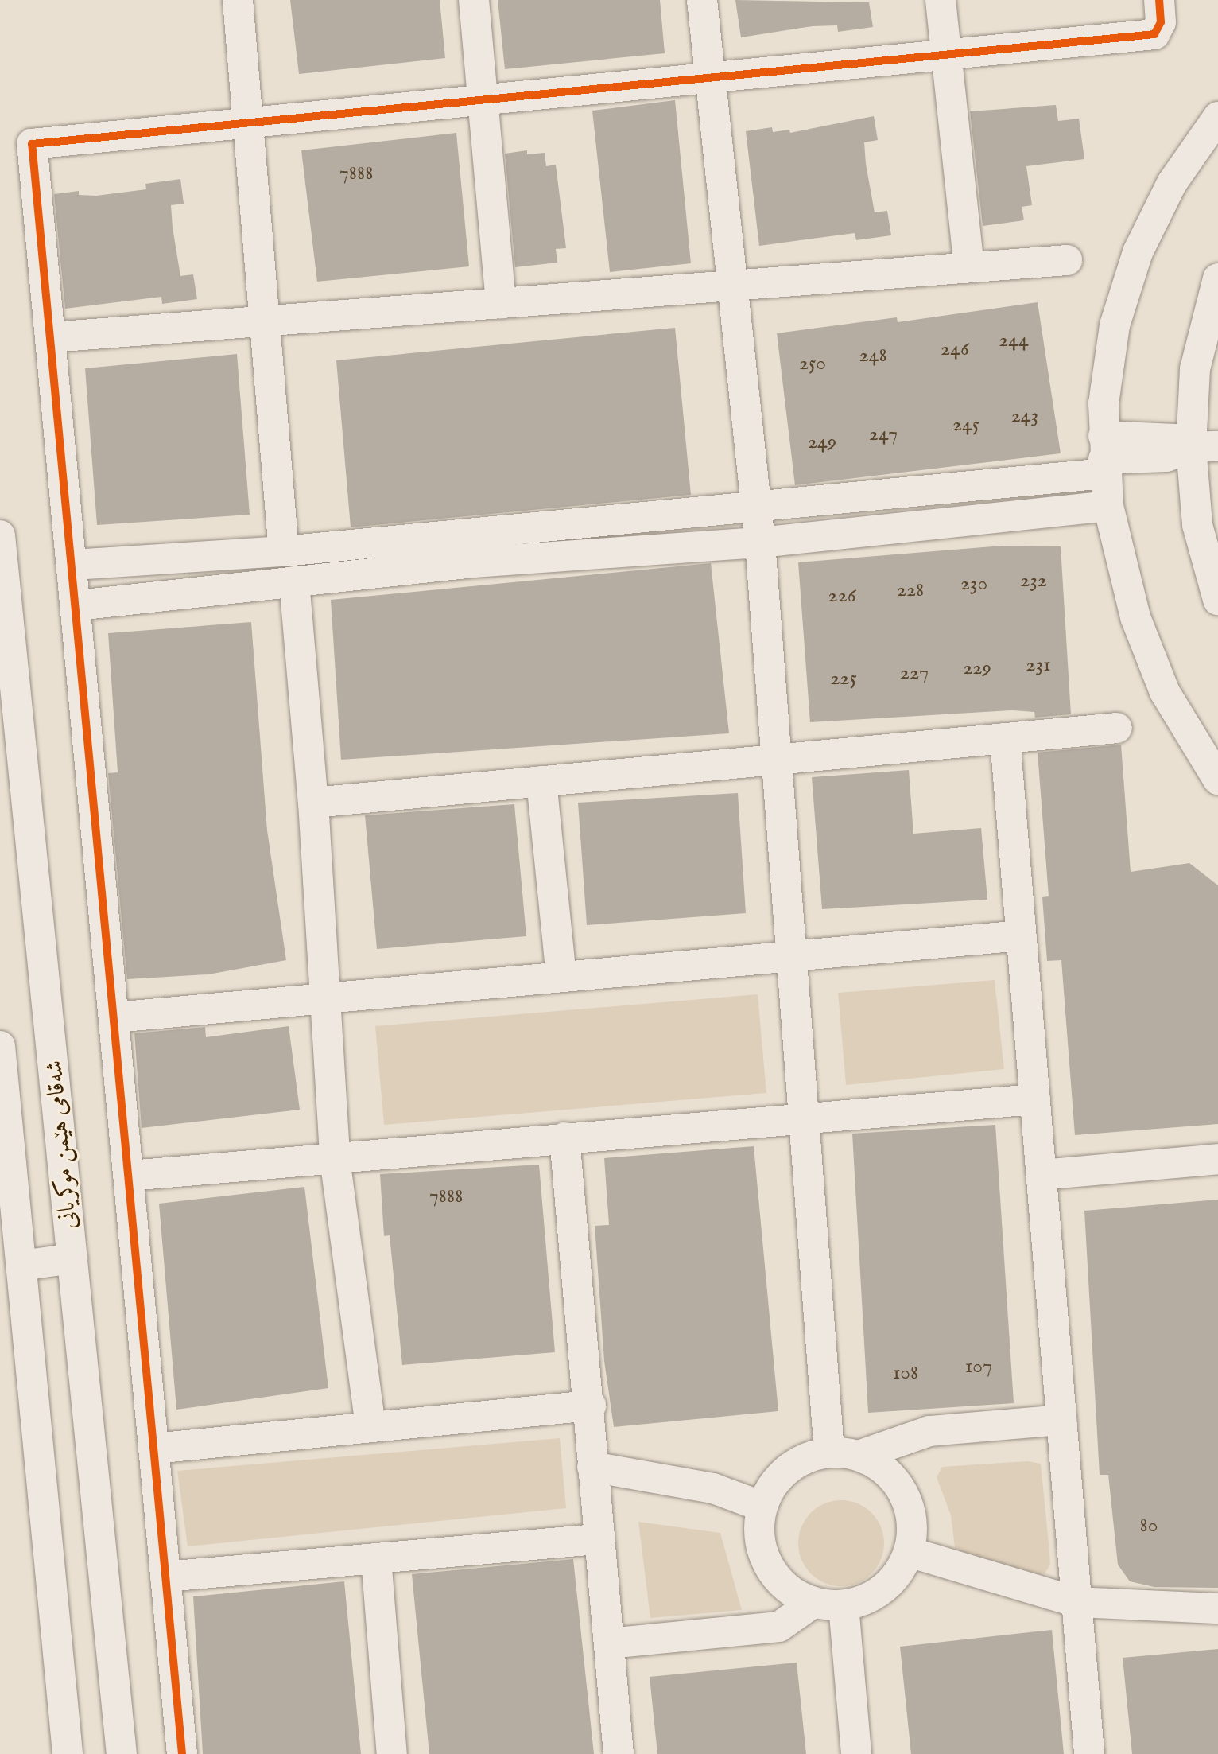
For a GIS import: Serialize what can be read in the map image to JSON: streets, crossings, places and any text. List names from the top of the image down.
{
  "streets": {
    "street": ["شەقامی هێمن موکریانی"]
  },
  "house_numbers": [
    "7888",
    "244",
    "246",
    "248",
    "250",
    "243",
    "245",
    "247",
    "249",
    "232",
    "230",
    "228",
    "226",
    "231",
    "229",
    "227",
    "225",
    "7888",
    "107",
    "108",
    "80"
  ]
}
